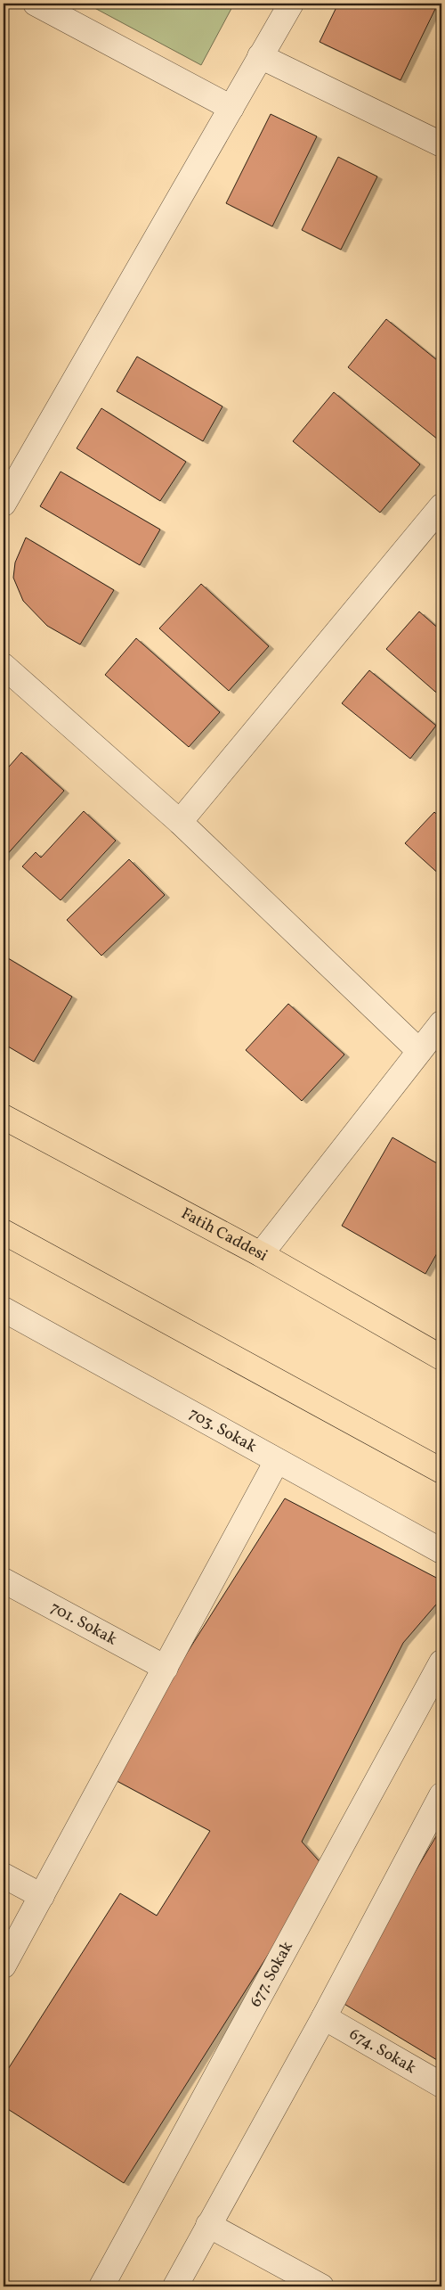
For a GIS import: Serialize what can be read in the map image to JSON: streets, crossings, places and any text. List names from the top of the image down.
{
  "streets": {
    "main road": ["Fatih Caddesi"],
    "street": [
      "703. Sokak",
      "701. Sokak",
      "677. Sokak",
      "674. Sokak"
    ]
  }
}
